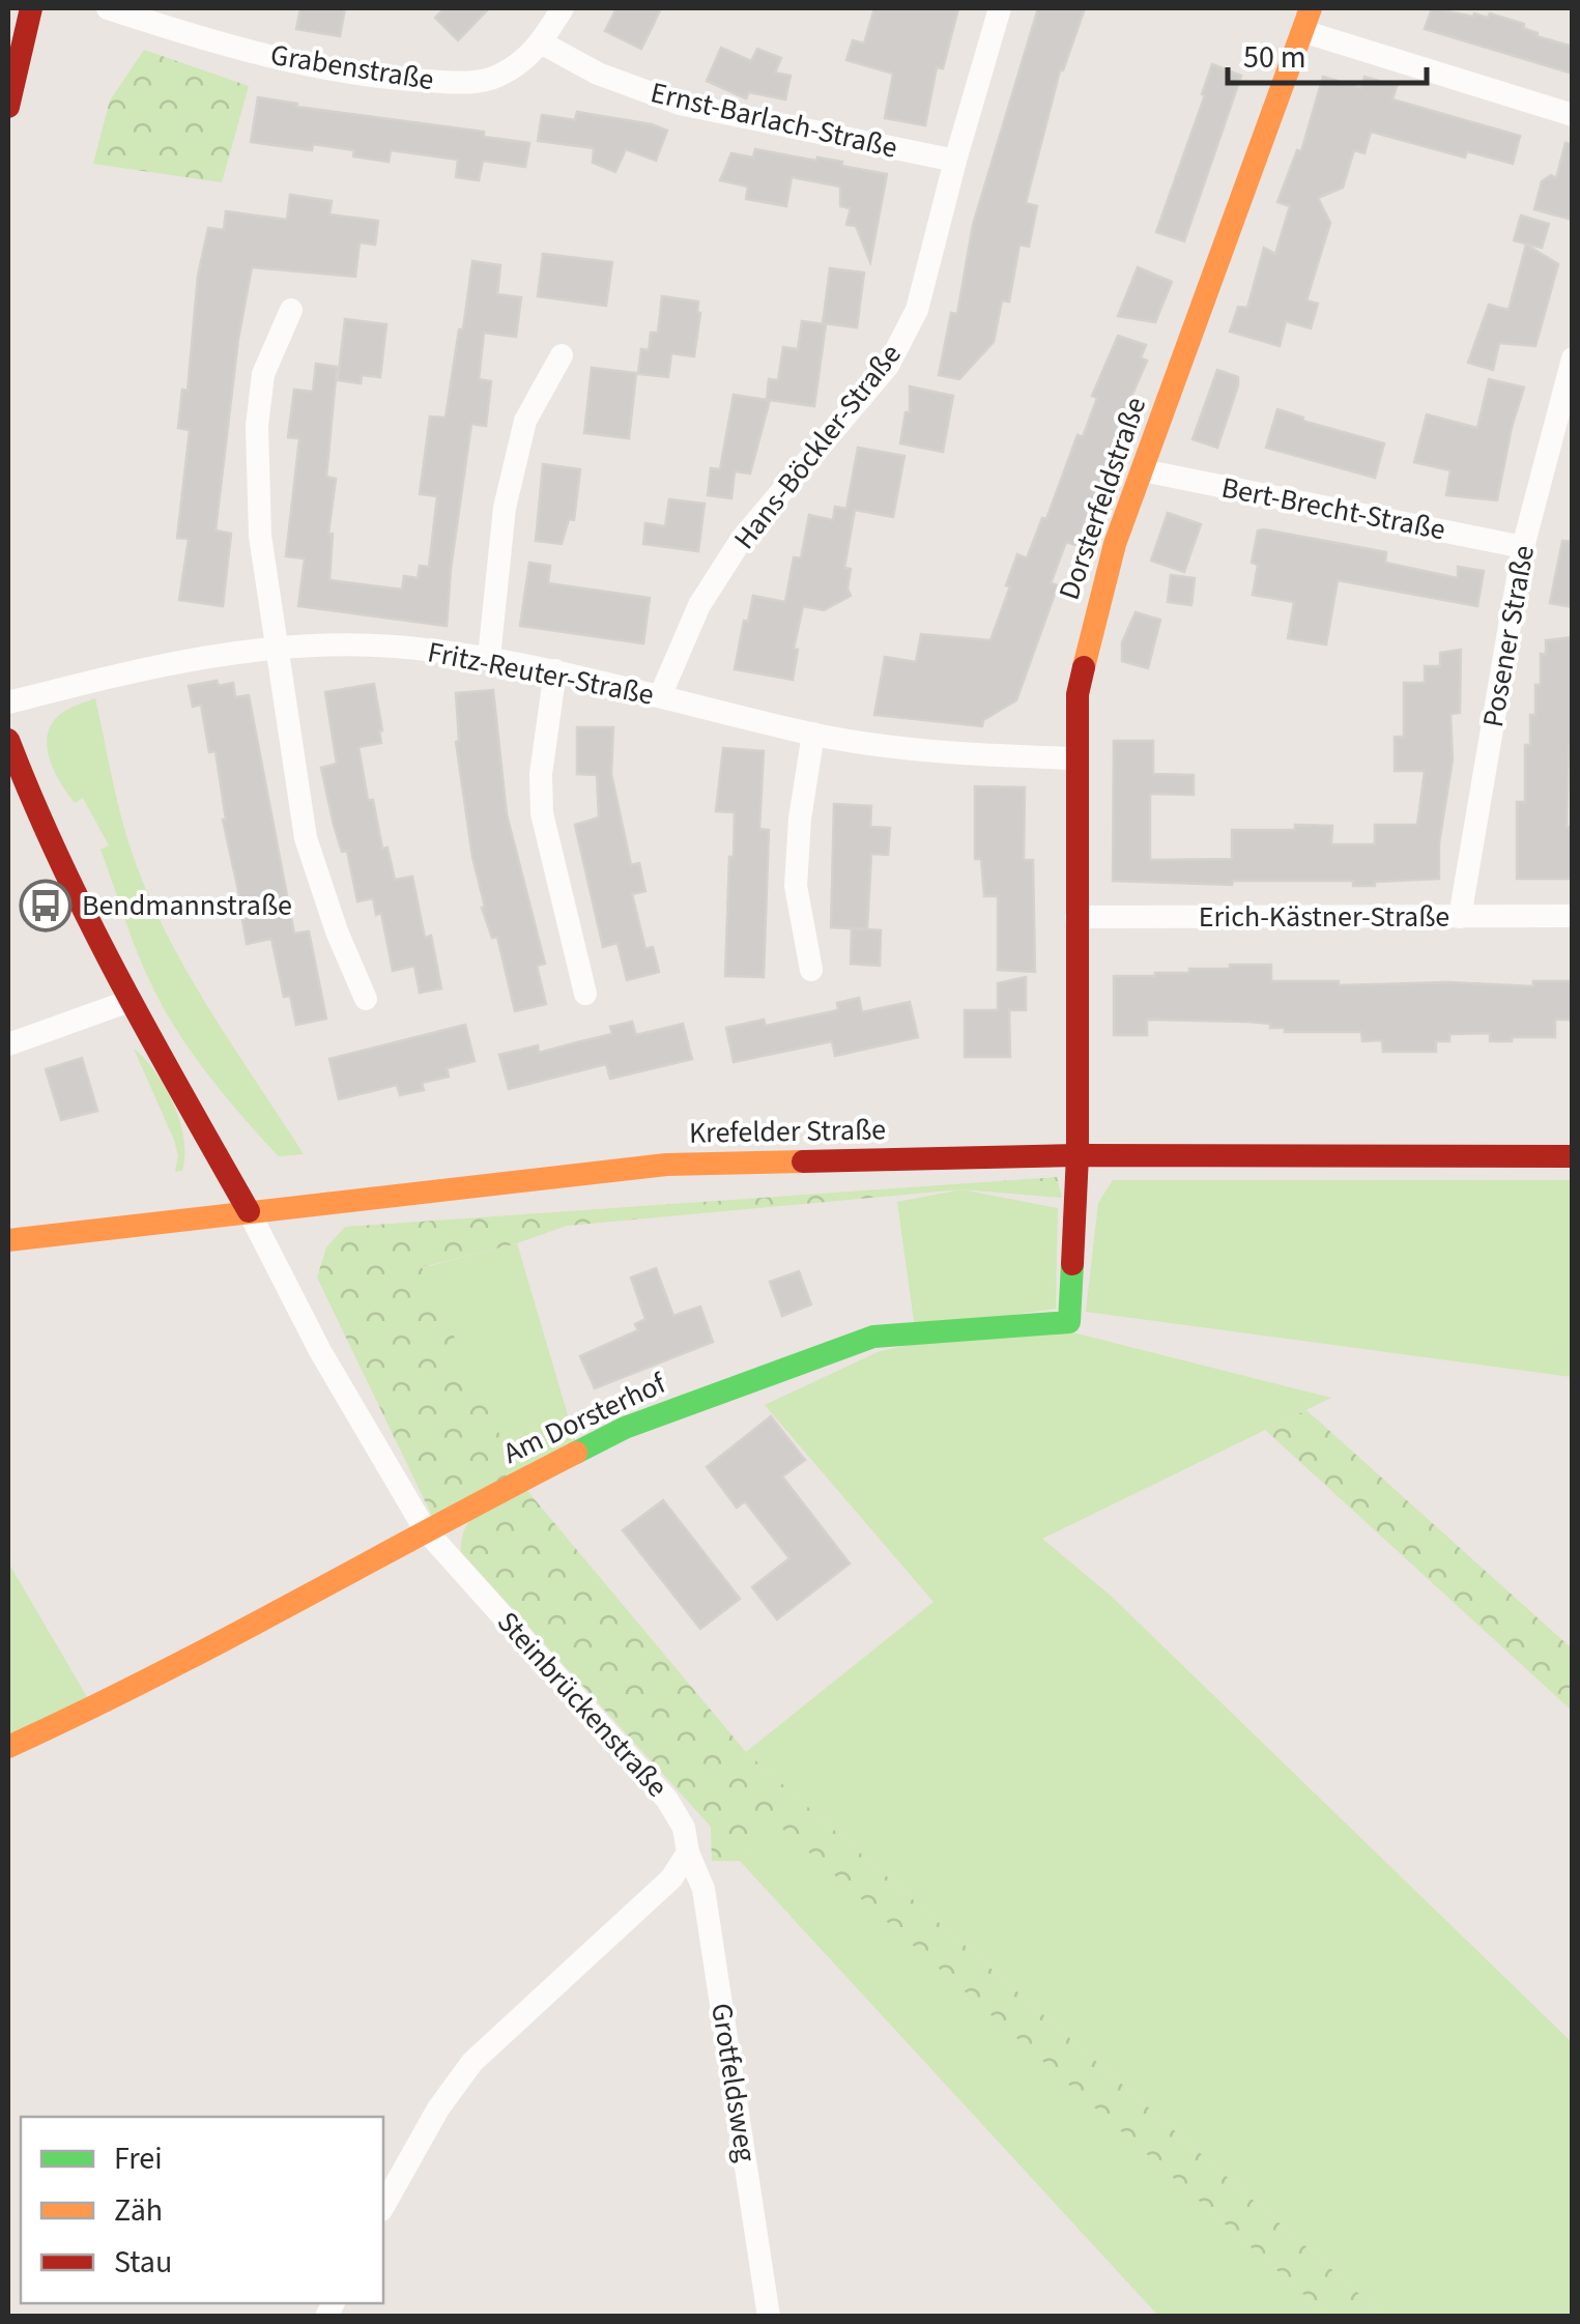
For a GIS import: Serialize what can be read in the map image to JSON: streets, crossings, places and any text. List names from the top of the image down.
{
  "streets": {
    "street": [
      "Grabenstraße",
      "Ernst-Barlach-Straße",
      "Hans-Böckler-Straße",
      "Dorsterfeldstraße",
      "Bert-Brecht-Straße",
      "Posener Straße",
      "Fritz-Reuter-Straße",
      "Erich-Kästner-Straße",
      "Krefelder Straße",
      "Am Dorsterhof",
      "Steinbrückenstraße",
      "Grotfeldsweg"
    ]
  },
  "crossings": [
    ["Grabenstraße", "Ernst-Barlach-Straße"],
    ["Ernst-Barlach-Straße", "Hans-Böckler-Straße"],
    ["Hans-Böckler-Straße", "Fritz-Reuter-Straße"],
    ["Dorsterfeldstraße", "Bert-Brecht-Straße"],
    ["Dorsterfeldstraße", "Fritz-Reuter-Straße"],
    ["Dorsterfeldstraße", "Erich-Kästner-Straße"],
    ["Dorsterfeldstraße", "Krefelder Straße"],
    ["Dorsterfeldstraße", "Am Dorsterhof"],
    ["Bert-Brecht-Straße", "Posener Straße"],
    ["Posener Straße", "Erich-Kästner-Straße"],
    ["Krefelder Straße", "Am Dorsterhof"],
    ["Krefelder Straße", "Steinbrückenstraße"],
    ["Am Dorsterhof", "Steinbrückenstraße"],
    ["Steinbrückenstraße", "Grotfeldsweg"]
  ],
  "places": {
    "bus stop": ["Bendmannstraße"]
  },
  "legend": ["Frei", "Zäh", "Stau"],
  "scale_bar": "50 m"
}
